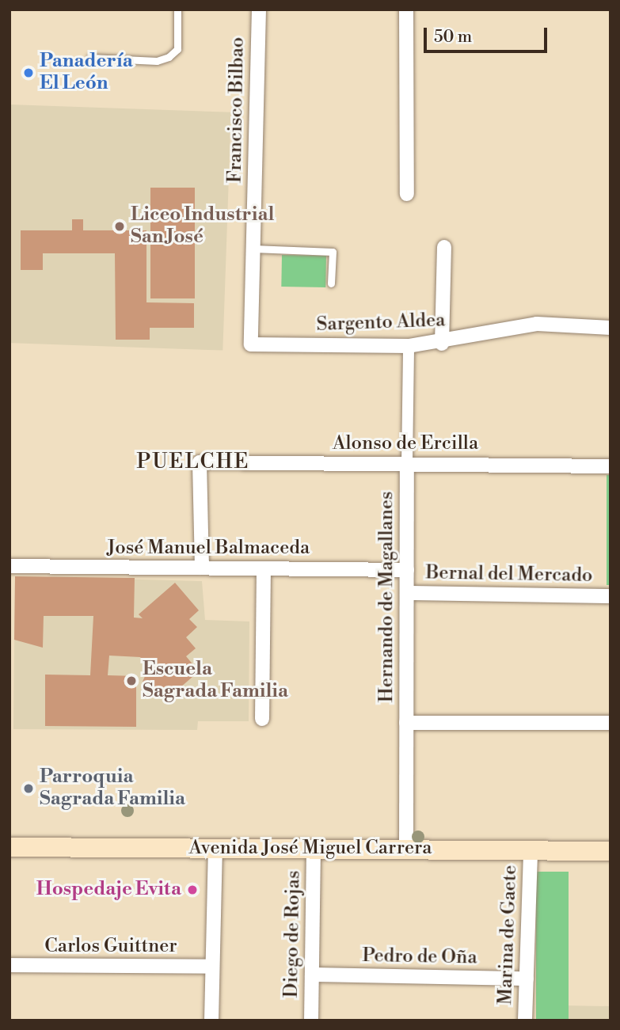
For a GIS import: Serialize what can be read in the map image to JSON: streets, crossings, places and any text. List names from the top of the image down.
{
  "streets": {
    "main road": ["Avenida José Miguel Carrera"],
    "street": [
      "Francisco Bilbao",
      "Sargento Aldea",
      "Alonso de Ercilla",
      "José Manuel Balmaceda",
      "Bernal del Mercado",
      "Hernando de Magallanes",
      "Diego de Rojas",
      "Marina de Gaete",
      "Carlos Guittner",
      "Pedro de Oña"
    ]
  },
  "crossings": [
    ["Francisco Bilbao", "Sargento Aldea"],
    ["Sargento Aldea", "Hernando de Magallanes"],
    ["Alonso de Ercilla", "José Manuel Balmaceda"],
    ["Alonso de Ercilla", "Hernando de Magallanes"],
    ["José Manuel Balmaceda", "Hernando de Magallanes"],
    ["Bernal del Mercado", "Hernando de Magallanes"],
    ["Hernando de Magallanes", "Avenida José Miguel Carrera"],
    ["Avenida José Miguel Carrera", "Diego de Rojas"],
    ["Avenida José Miguel Carrera", "Marina de Gaete"],
    ["Diego de Rojas", "Pedro de Oña"],
    ["Marina de Gaete", "Pedro de Oña"]
  ],
  "districts": ["PUELCHE"],
  "places": [
    "Panadería El León",
    "Liceo Industrial San José",
    "Escuela Sagrada Familia",
    "Parroquia Sagrada Familia",
    "Hospedaje Evita"
  ],
  "scale_bar": "50 m"
}
